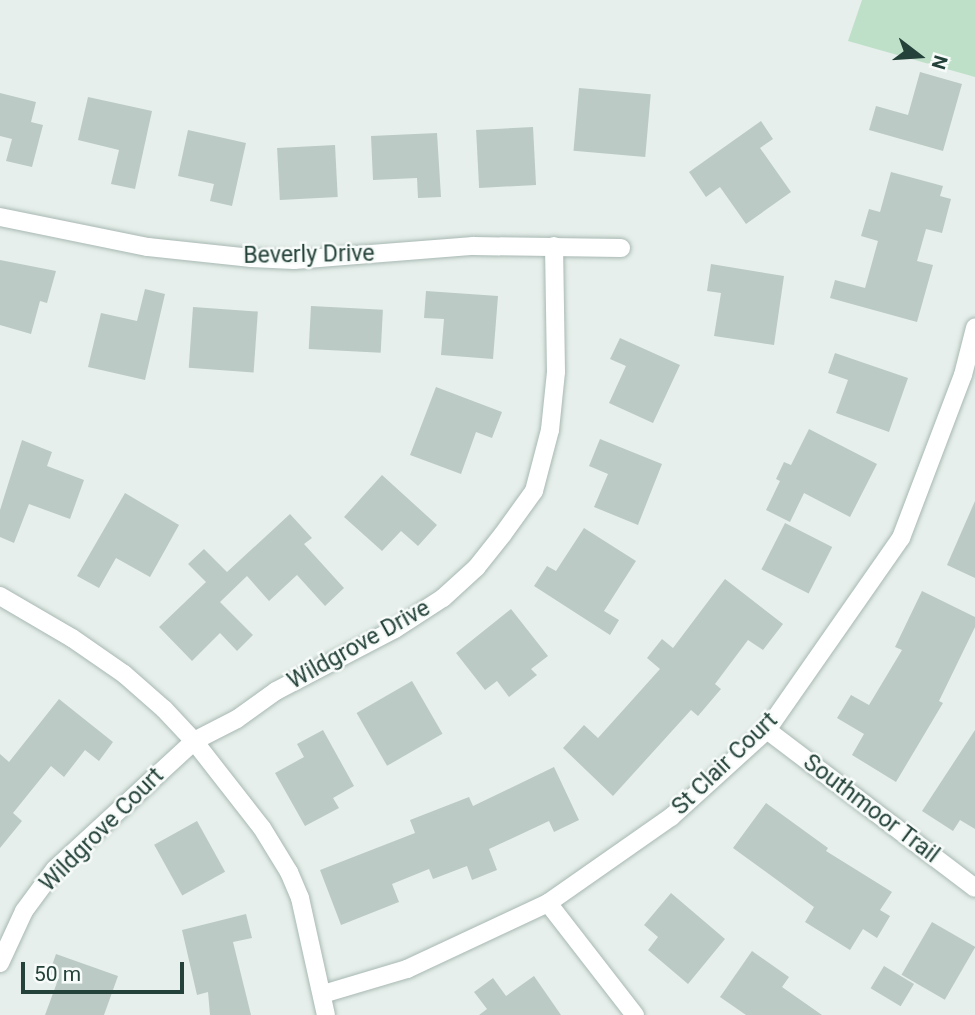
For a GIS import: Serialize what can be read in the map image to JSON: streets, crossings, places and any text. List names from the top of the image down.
{
  "streets": {
    "street": [
      "Beverly Drive",
      "Wildgrove Drive",
      "St Clair Court",
      "Southmoor Trail",
      "Wildgrove Court"
    ]
  },
  "crossings": [
    ["Beverly Drive", "Wildgrove Drive"],
    ["Wildgrove Drive", "Wildgrove Court"],
    ["St Clair Court", "Southmoor Trail"]
  ],
  "scale_bar": "50 m",
  "north": "right"
}
